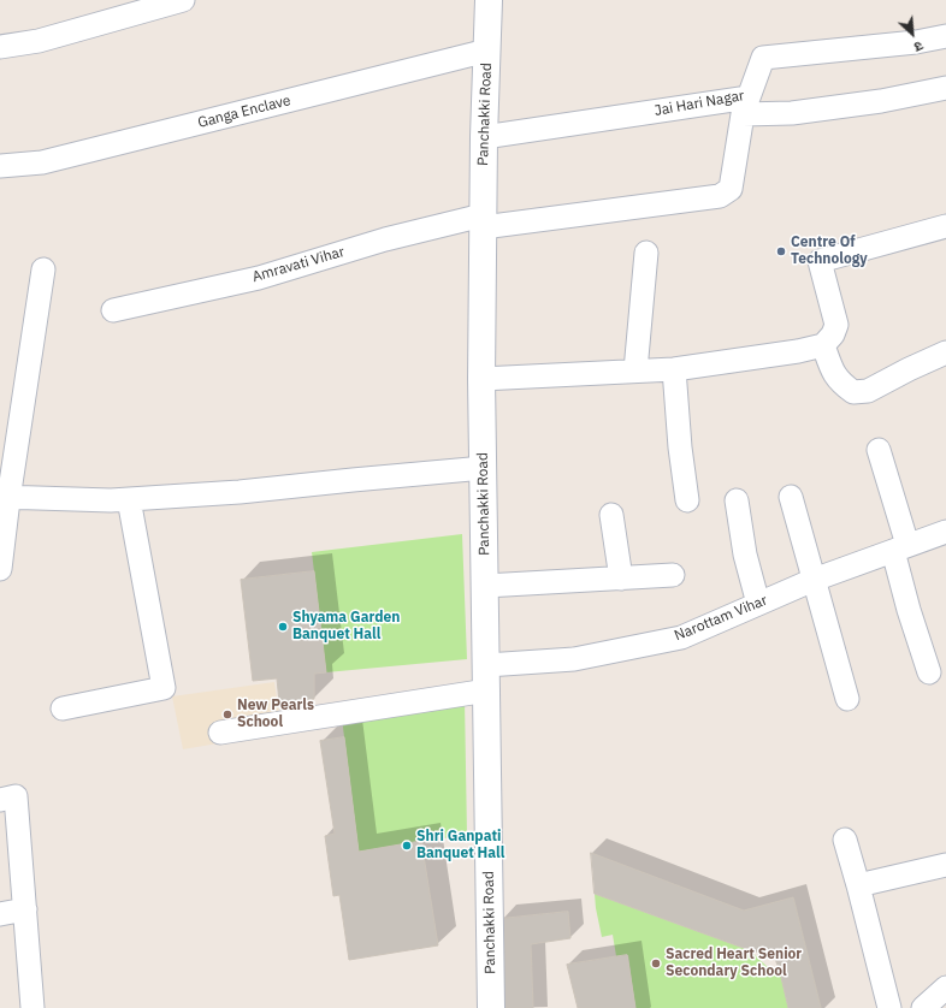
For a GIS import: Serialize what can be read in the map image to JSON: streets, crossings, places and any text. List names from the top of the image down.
{
  "streets": {
    "main road": ["Panchakki Road"],
    "street": [
      "Jai Hari Nagar",
      "Ganga Enclave",
      "Amravati Vihar",
      "Narottam Vihar"
    ]
  },
  "crossings": [
    ["Jai Hari Nagar", "Panchakki Road"],
    ["Jai Hari Nagar", "Amravati Vihar"],
    ["Ganga Enclave", "Panchakki Road"],
    ["Panchakki Road", "Amravati Vihar"],
    ["Panchakki Road", "Narottam Vihar"]
  ],
  "places": [
    "Centre Of Technology",
    "Shyama Garden Banquet Hall",
    "New Pearls School",
    "Shri Ganpati Banquet Hall",
    "Sacred Heart Senior Secondary School"
  ],
  "north": "bottom right"
}
